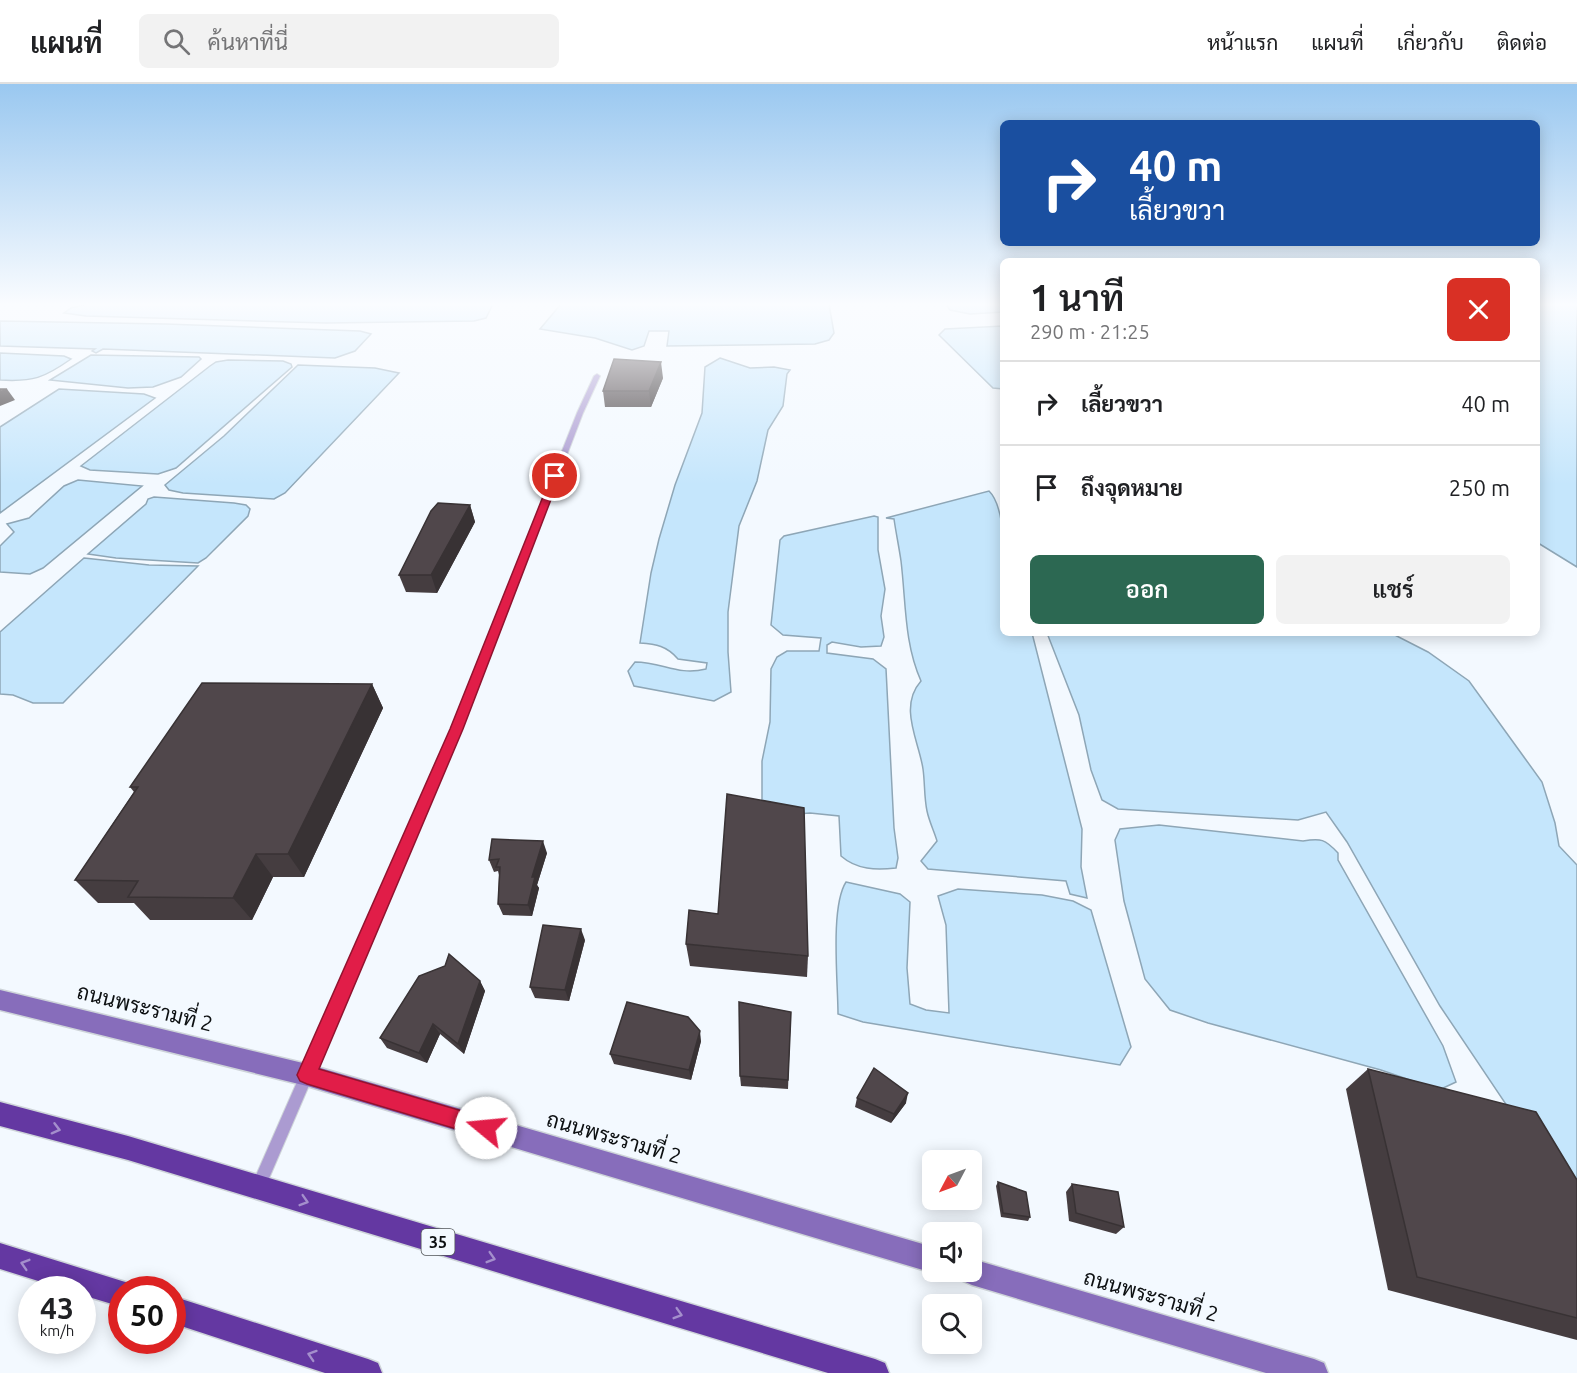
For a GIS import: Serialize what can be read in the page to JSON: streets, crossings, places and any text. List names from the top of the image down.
{
  "streets": {
    "highway": ["35"],
    "main road": ["ถนนพระรามที่ 2"]
  },
  "north": "bottom left",
  "page": {
    "header": "แผนที่",
    "search": "ค้นหาที่นี่",
    "nav": [
      "หน้าแรก",
      "แผนที่",
      "เกี่ยวกับ",
      "ติดต่อ"
    ],
    "turn": ["40 m", "เลี้ยวขวา"],
    "heading": ["1 นาที", "290 m · 21:25"],
    "list": [
      {
        "name": "เลี้ยวขวา",
        "value": "40 m"
      },
      {
        "name": "ถึงจุดหมาย",
        "value": "250 m"
      }
    ],
    "buttons": ["ออก", "แชร์"],
    "speed": "43 km/h",
    "limit": "50"
  }
}
